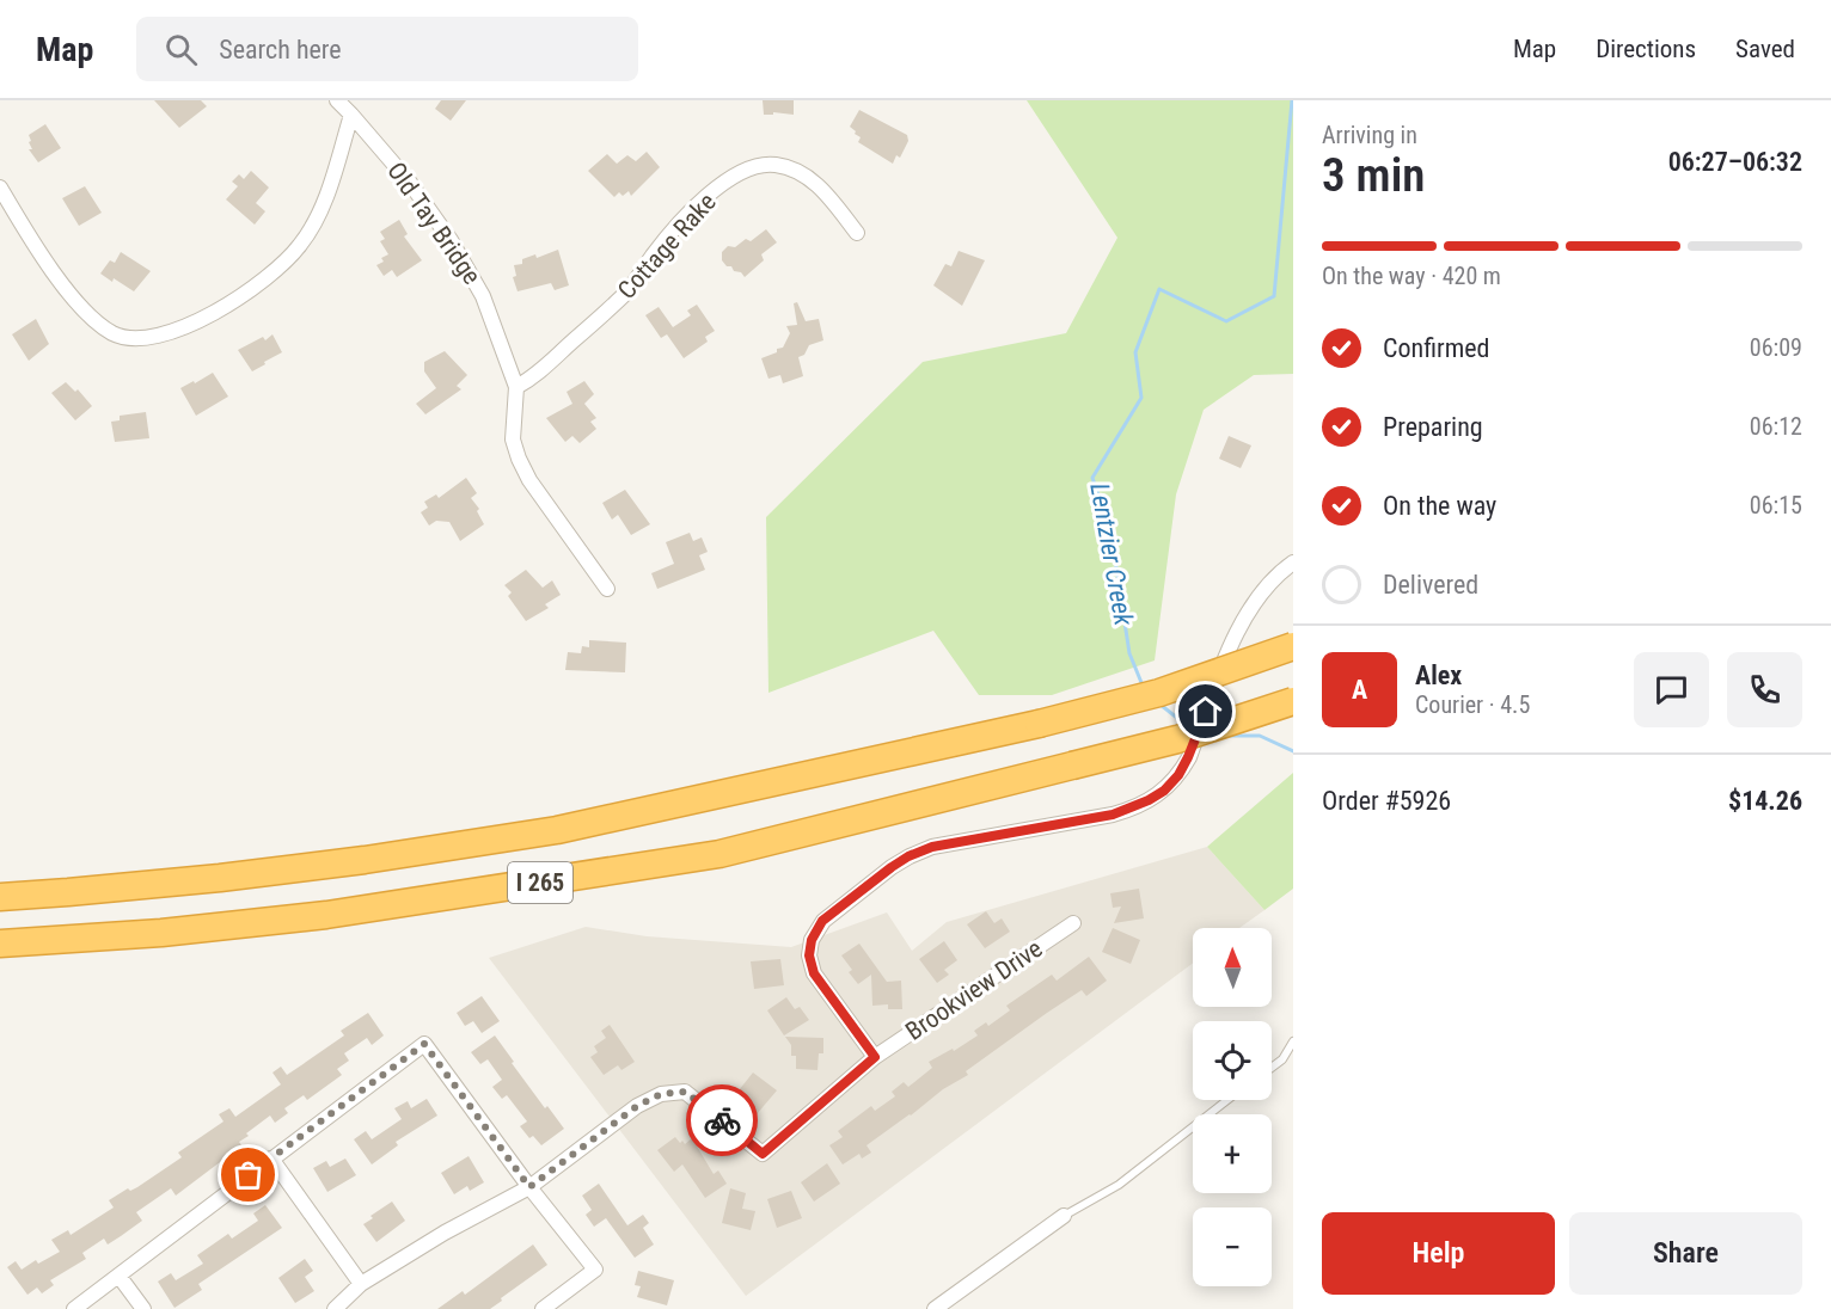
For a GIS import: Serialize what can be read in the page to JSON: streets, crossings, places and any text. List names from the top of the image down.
{
  "streets": {
    "highway": ["I 265"],
    "street": ["Old Tay Bridge", "Cottage Rake", "Brookview Drive"]
  },
  "crossings": [
    ["Old Tay Bridge", "Cottage Rake"]
  ],
  "water": ["Lentzier Creek"],
  "north": "top",
  "page": {
    "header": "Map",
    "search": "Search here",
    "nav": ["Map", "Directions", "Saved"],
    "heading": ["3 min", "Arriving in", "06:27–06:32"],
    "panel": [
      "Alex",
      "Courier · 4.5",
      "Order #5926",
      "$14.26"
    ],
    "bar": "On the way · 420 m",
    "list": [
      ["Confirmed", "06:09"],
      ["Preparing", "06:12"],
      ["On the way", "06:15"],
      "Delivered"
    ],
    "round": "A",
    "map_buttons": ["+", "−"],
    "buttons": ["Help", "Share"]
  }
}
